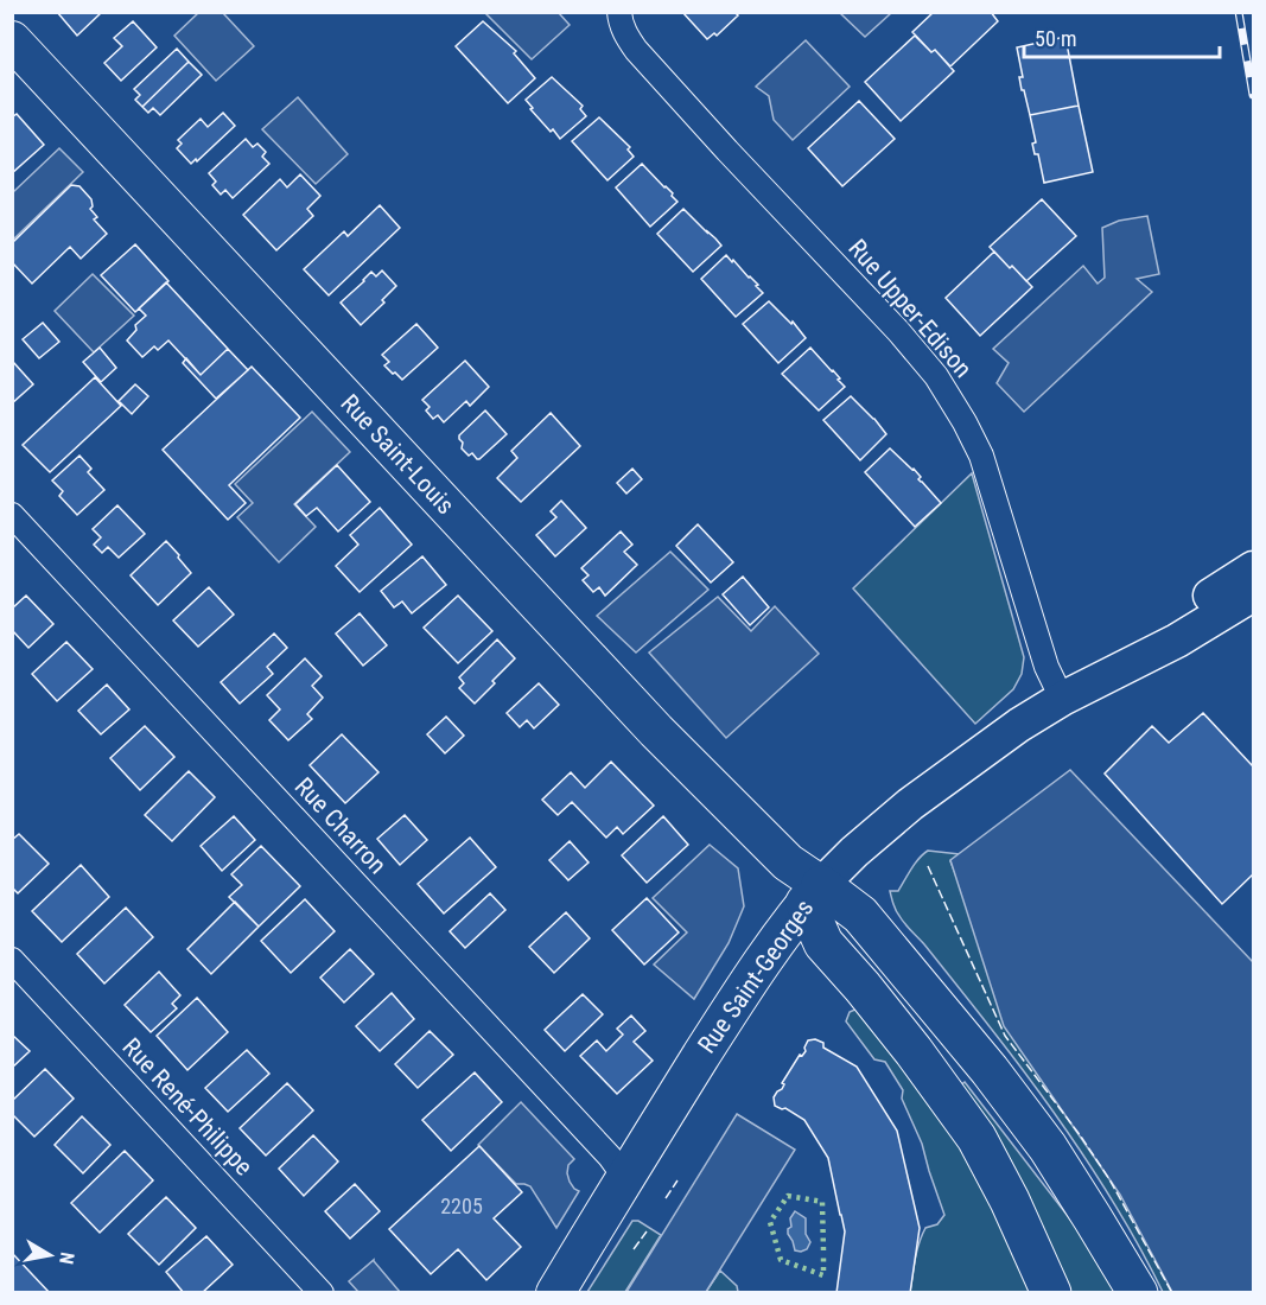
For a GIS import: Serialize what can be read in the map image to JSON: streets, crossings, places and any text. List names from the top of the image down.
{
  "streets": {
    "main road": ["Rue Saint-Louis", "Rue Saint-Georges"],
    "street": ["Rue Upper-Edison", "Rue Charron", "Rue René-Philippe"]
  },
  "crossings": [
    ["Rue Upper-Edison", "Rue Saint-Georges"],
    ["Rue Saint-Louis", "Rue Saint-Georges"],
    ["Rue Charron", "Rue Saint-Georges"]
  ],
  "house_numbers": ["2205"],
  "scale_bar": "50 m",
  "north": "right"
}
